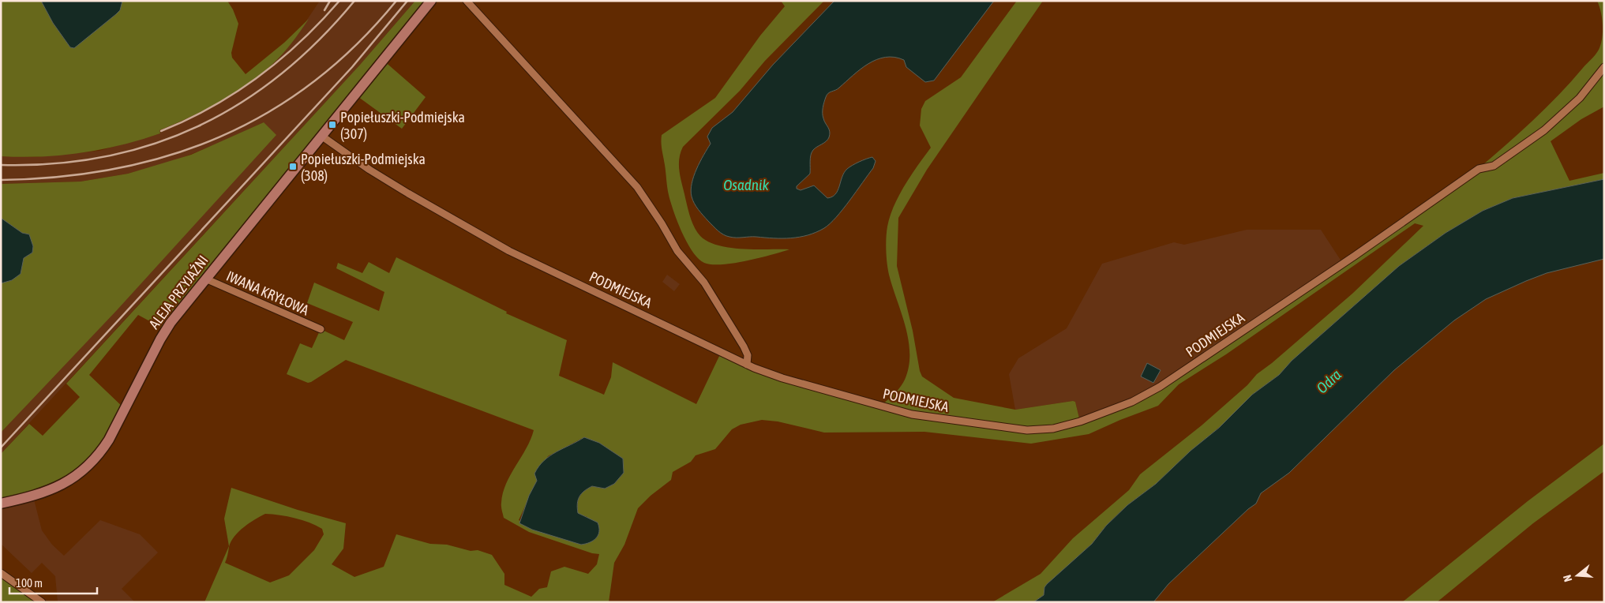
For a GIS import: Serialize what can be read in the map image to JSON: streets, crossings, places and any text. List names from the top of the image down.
{
  "streets": {
    "main road": ["ALEJA PRZYJAŹNI"],
    "street": ["PODMIEJSKA", "IWANA KRYŁOWA"]
  },
  "crossings": [
    ["PODMIEJSKA", "ALEJA PRZYJAŹNI"],
    ["ALEJA PRZYJAŹNI", "IWANA KRYŁOWA"]
  ],
  "water": ["Osadnik", "Odra"],
  "places": {
    "transit": ["Popiełuszki-Podmiejska (307)", "Popiełuszki-Podmiejska (308)"]
  },
  "scale_bar": "100 m",
  "north": "left"
}
